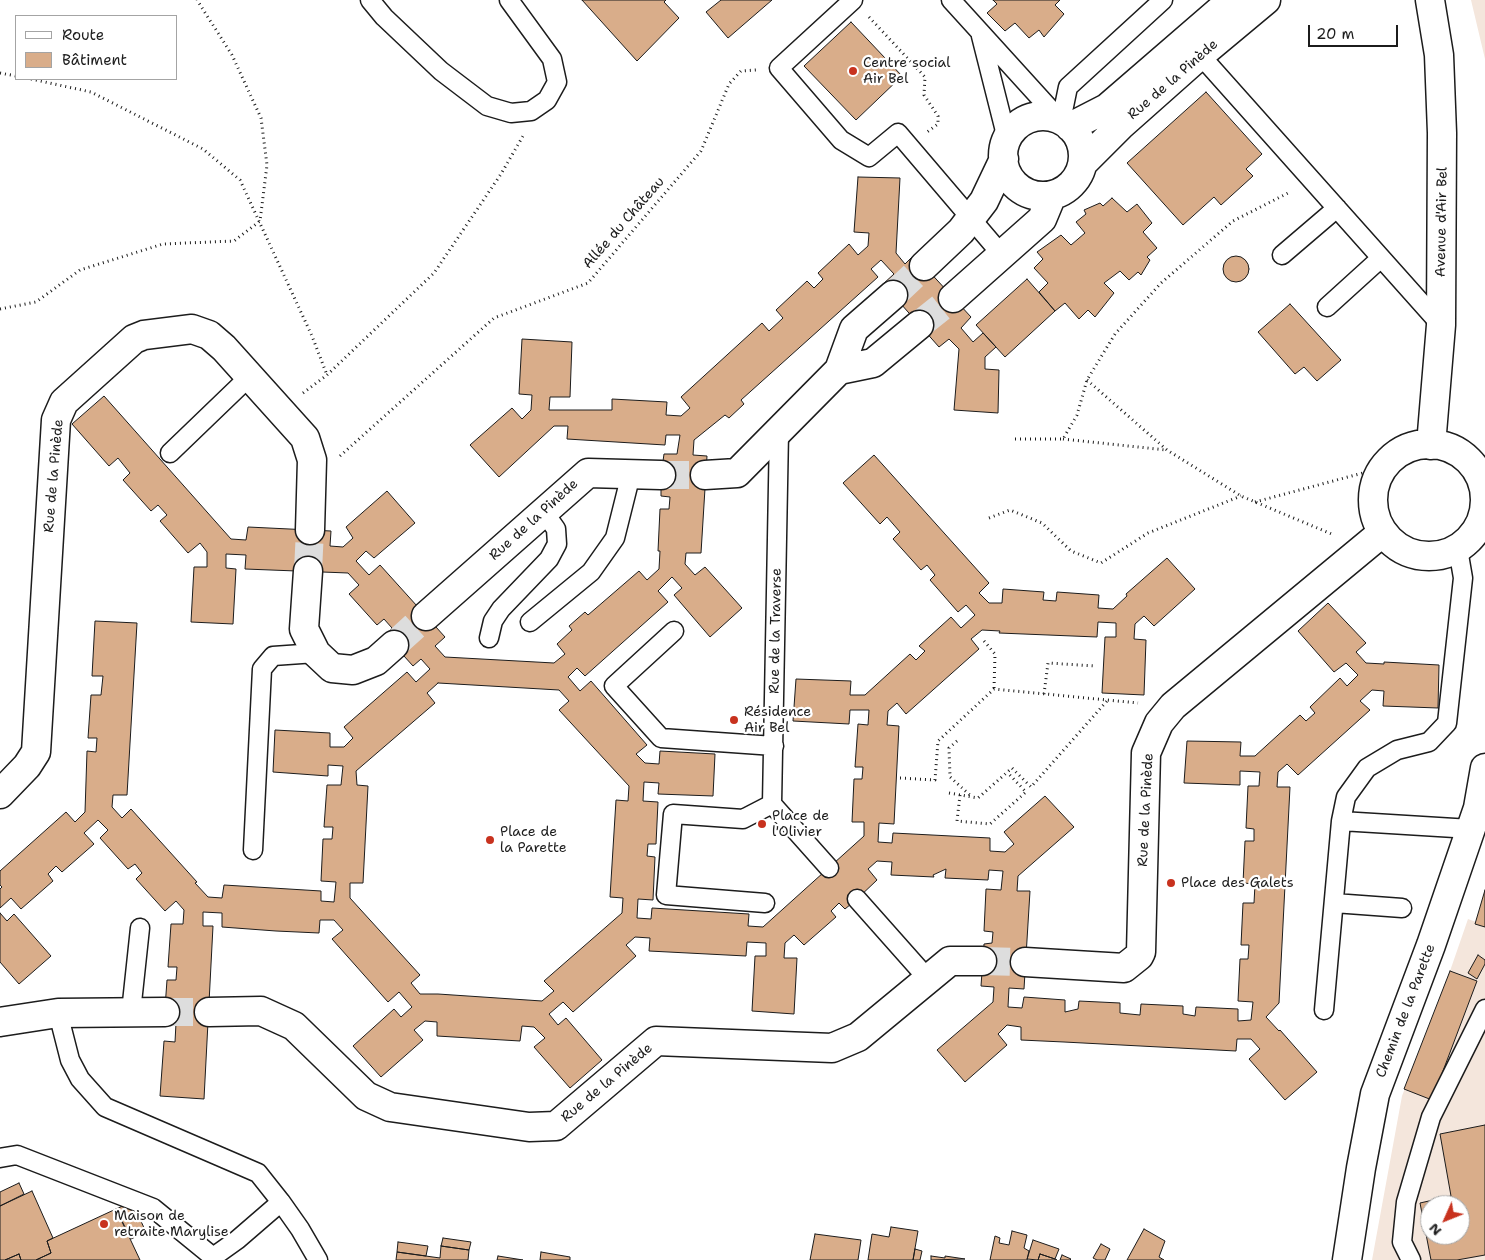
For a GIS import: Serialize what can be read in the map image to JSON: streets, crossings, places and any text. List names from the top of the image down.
{
  "streets": {
    "street": ["Rue de la Pinède", "Avenue d'Air Bel", "Chemin de la Parette"],
    "lane": ["Rue de la Traverse"],
    "path": ["Allée du Château"]
  },
  "crossings": [
    ["Rue de la Pinède", "Avenue d'Air Bel"],
    ["Rue de la Pinède", "Allée du Château"]
  ],
  "places": [
    "Centre social Air Bel",
    "Résidence Air Bel",
    "Place de l'Olivier",
    "Place de la Parette",
    "Place des Galets",
    "Maison de retraite Marylise"
  ],
  "legend": ["Route", "Bâtiment"],
  "scale_bar": "20 m",
  "north": "bottom left"
}
